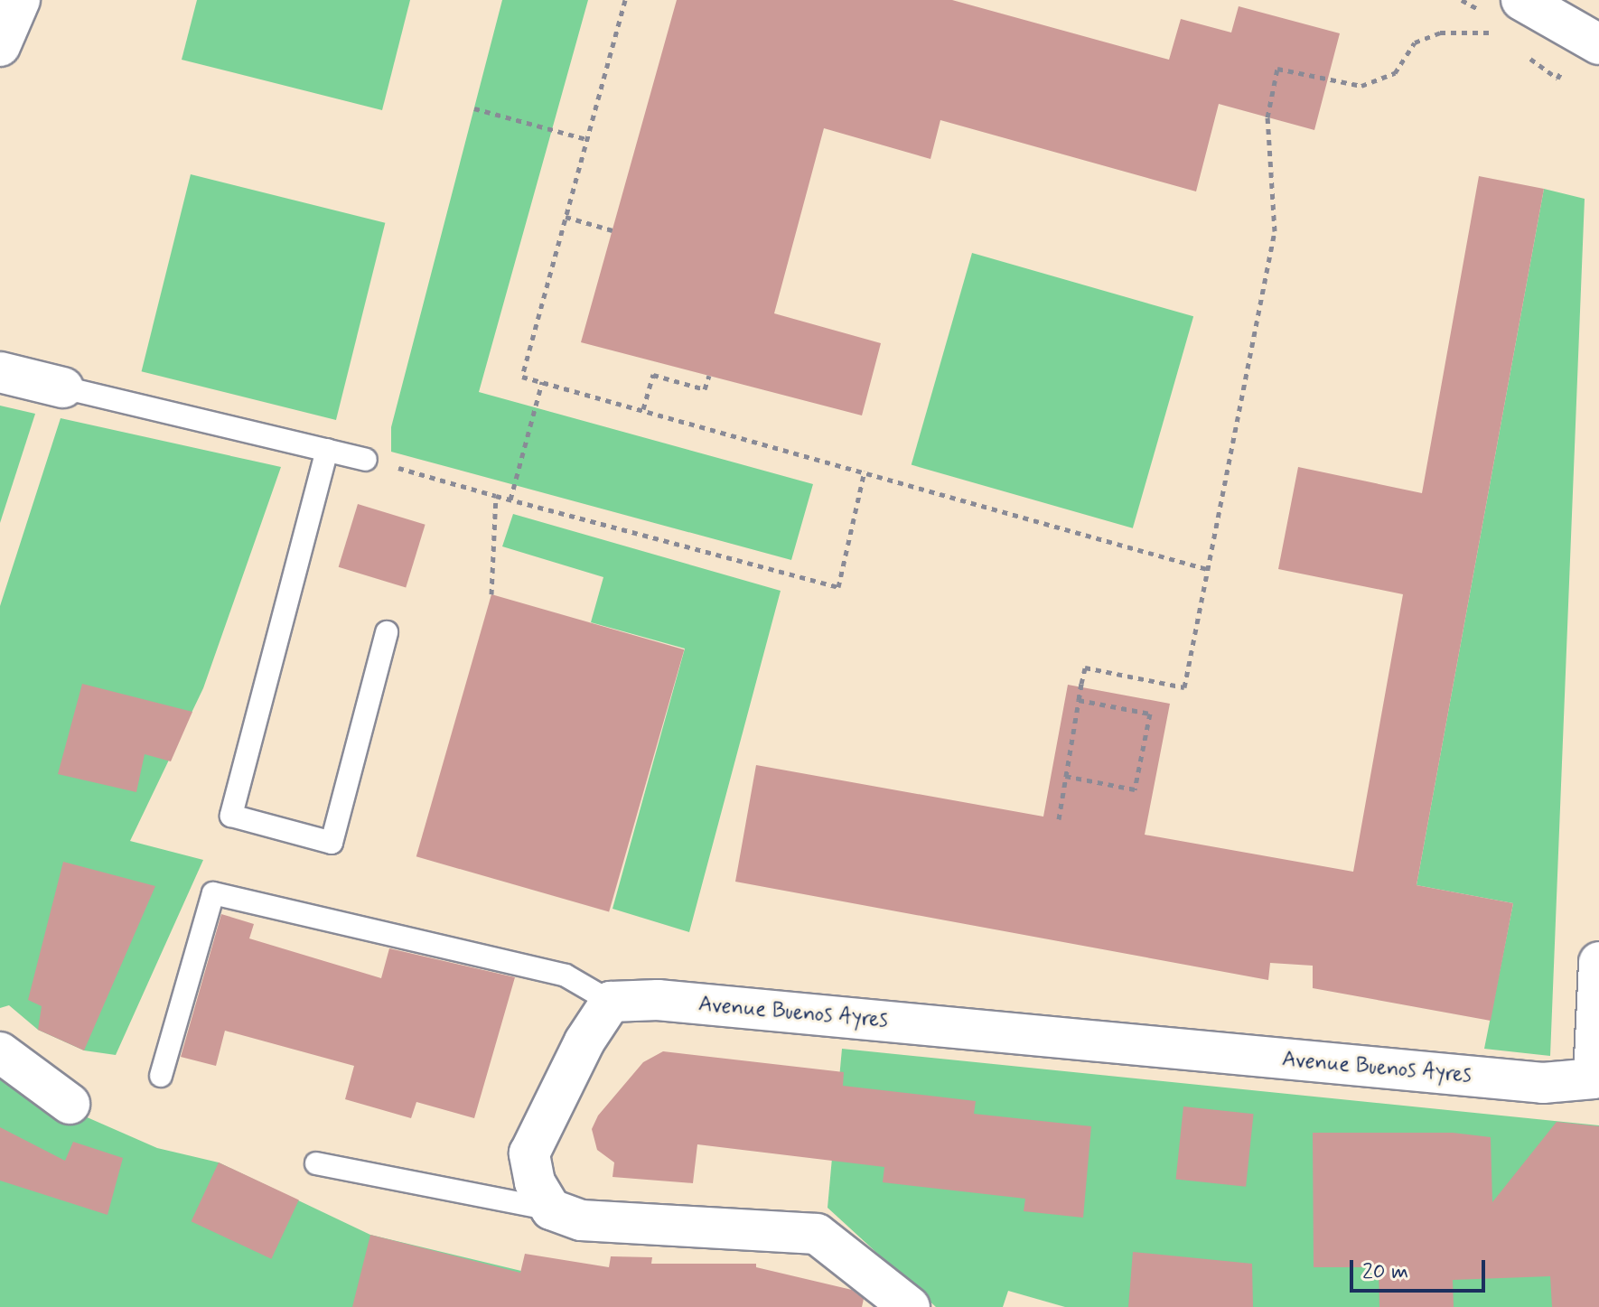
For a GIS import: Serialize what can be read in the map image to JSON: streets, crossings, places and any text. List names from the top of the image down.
{
  "streets": {
    "street": ["Avenue Buenos Ayres"]
  },
  "scale_bar": "20 m"
}
